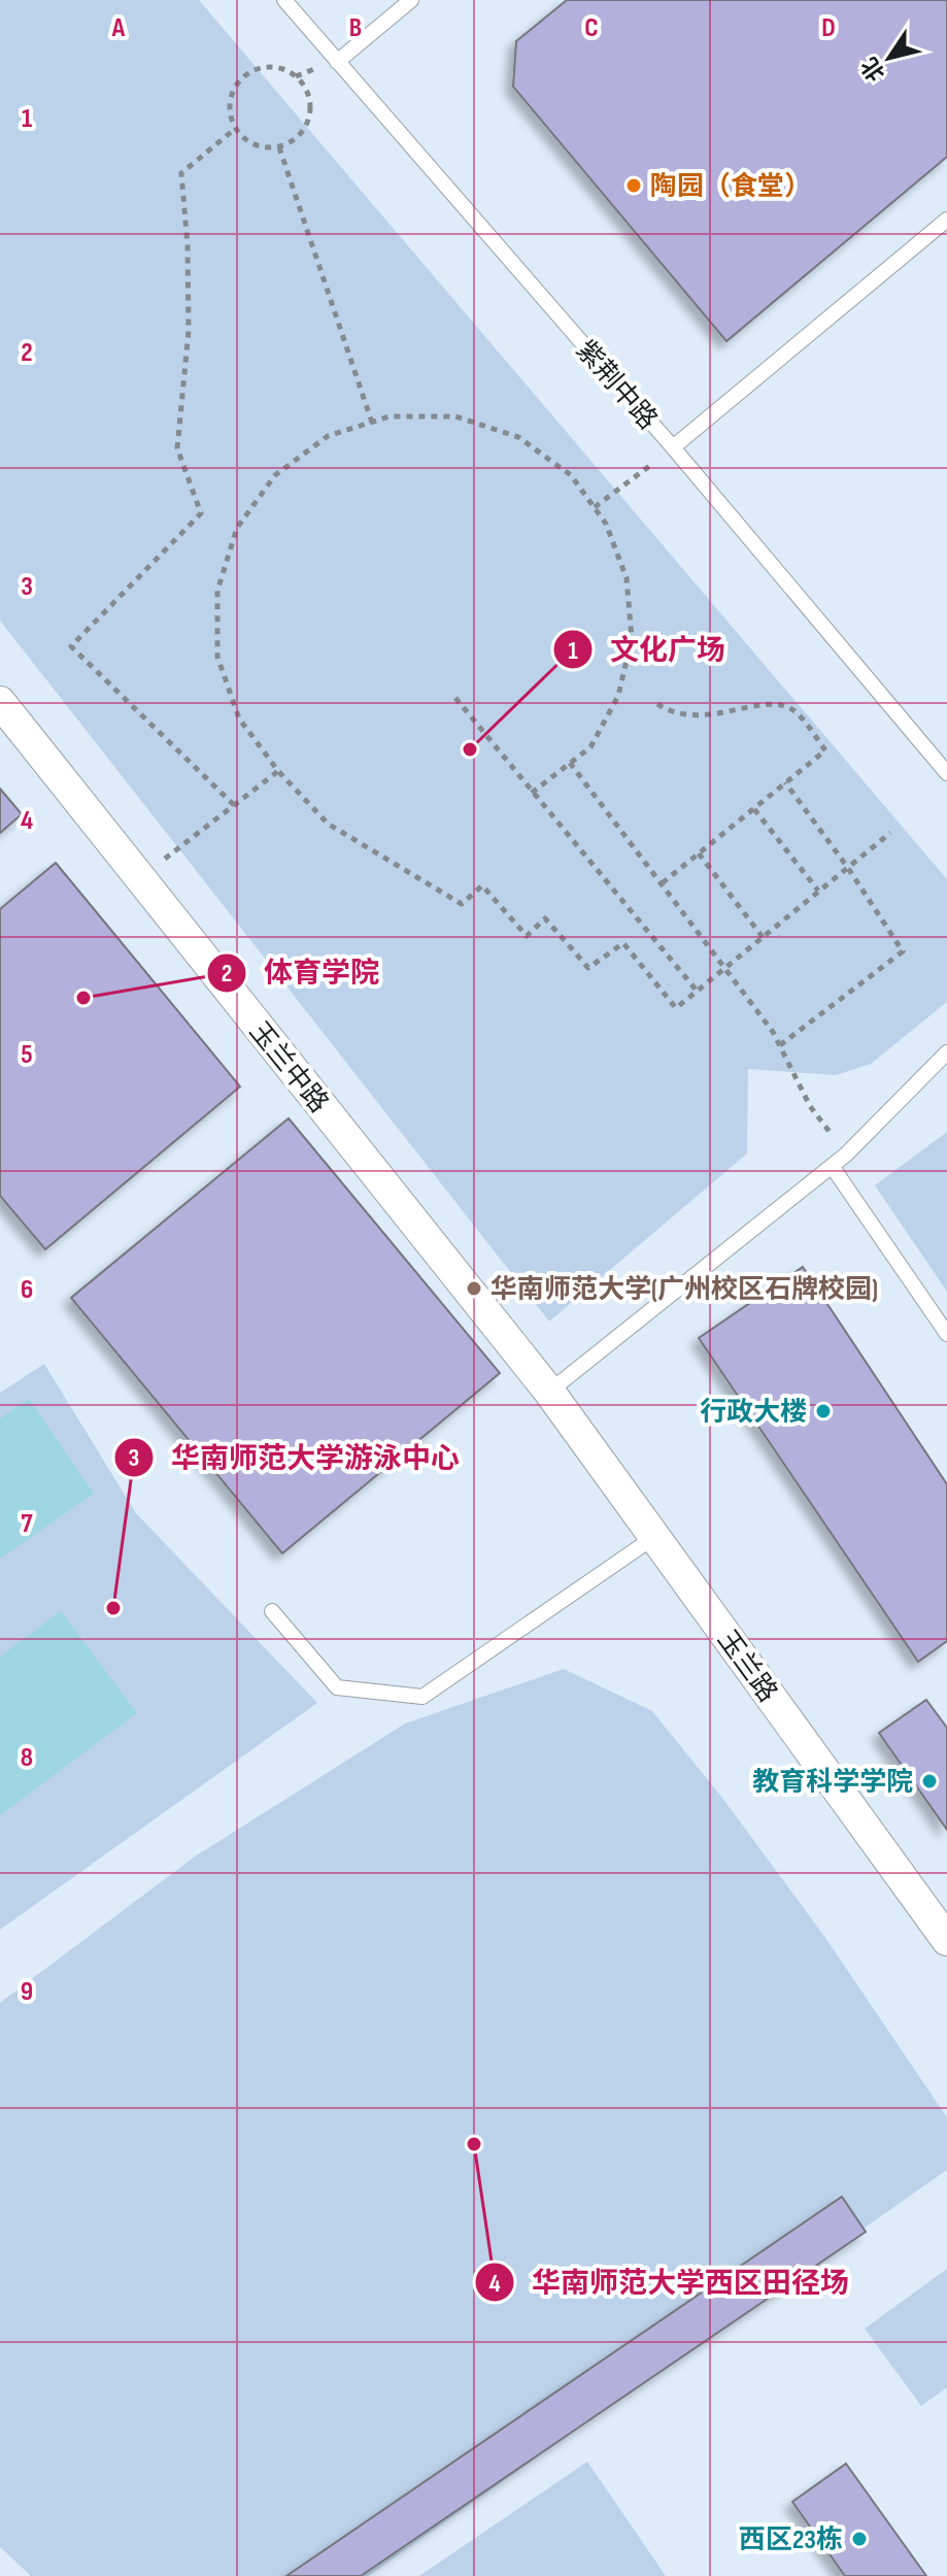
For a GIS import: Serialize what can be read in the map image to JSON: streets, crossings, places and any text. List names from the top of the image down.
{
  "streets": {
    "street": ["玉兰中路", "玉兰路"],
    "lane": ["紫荆中路"]
  },
  "crossings": [
    ["玉兰中路", "玉兰路"]
  ],
  "places": [
    "陶园（食堂）",
    "文化广场",
    "体育学院",
    "华南师范大学(广州校区石牌校园)",
    "行政大楼",
    "华南师范大学游泳中心",
    "教育科学学院",
    "华南师范大学西区田径场",
    "西区23栋"
  ],
  "north": "bottom left",
  "grid": {
    "columns": [
      "A",
      "B",
      "C",
      "D"
    ],
    "rows": [
      "1",
      "2",
      "3",
      "4",
      "5",
      "6",
      "7",
      "8",
      "9"
    ]
  }
}
